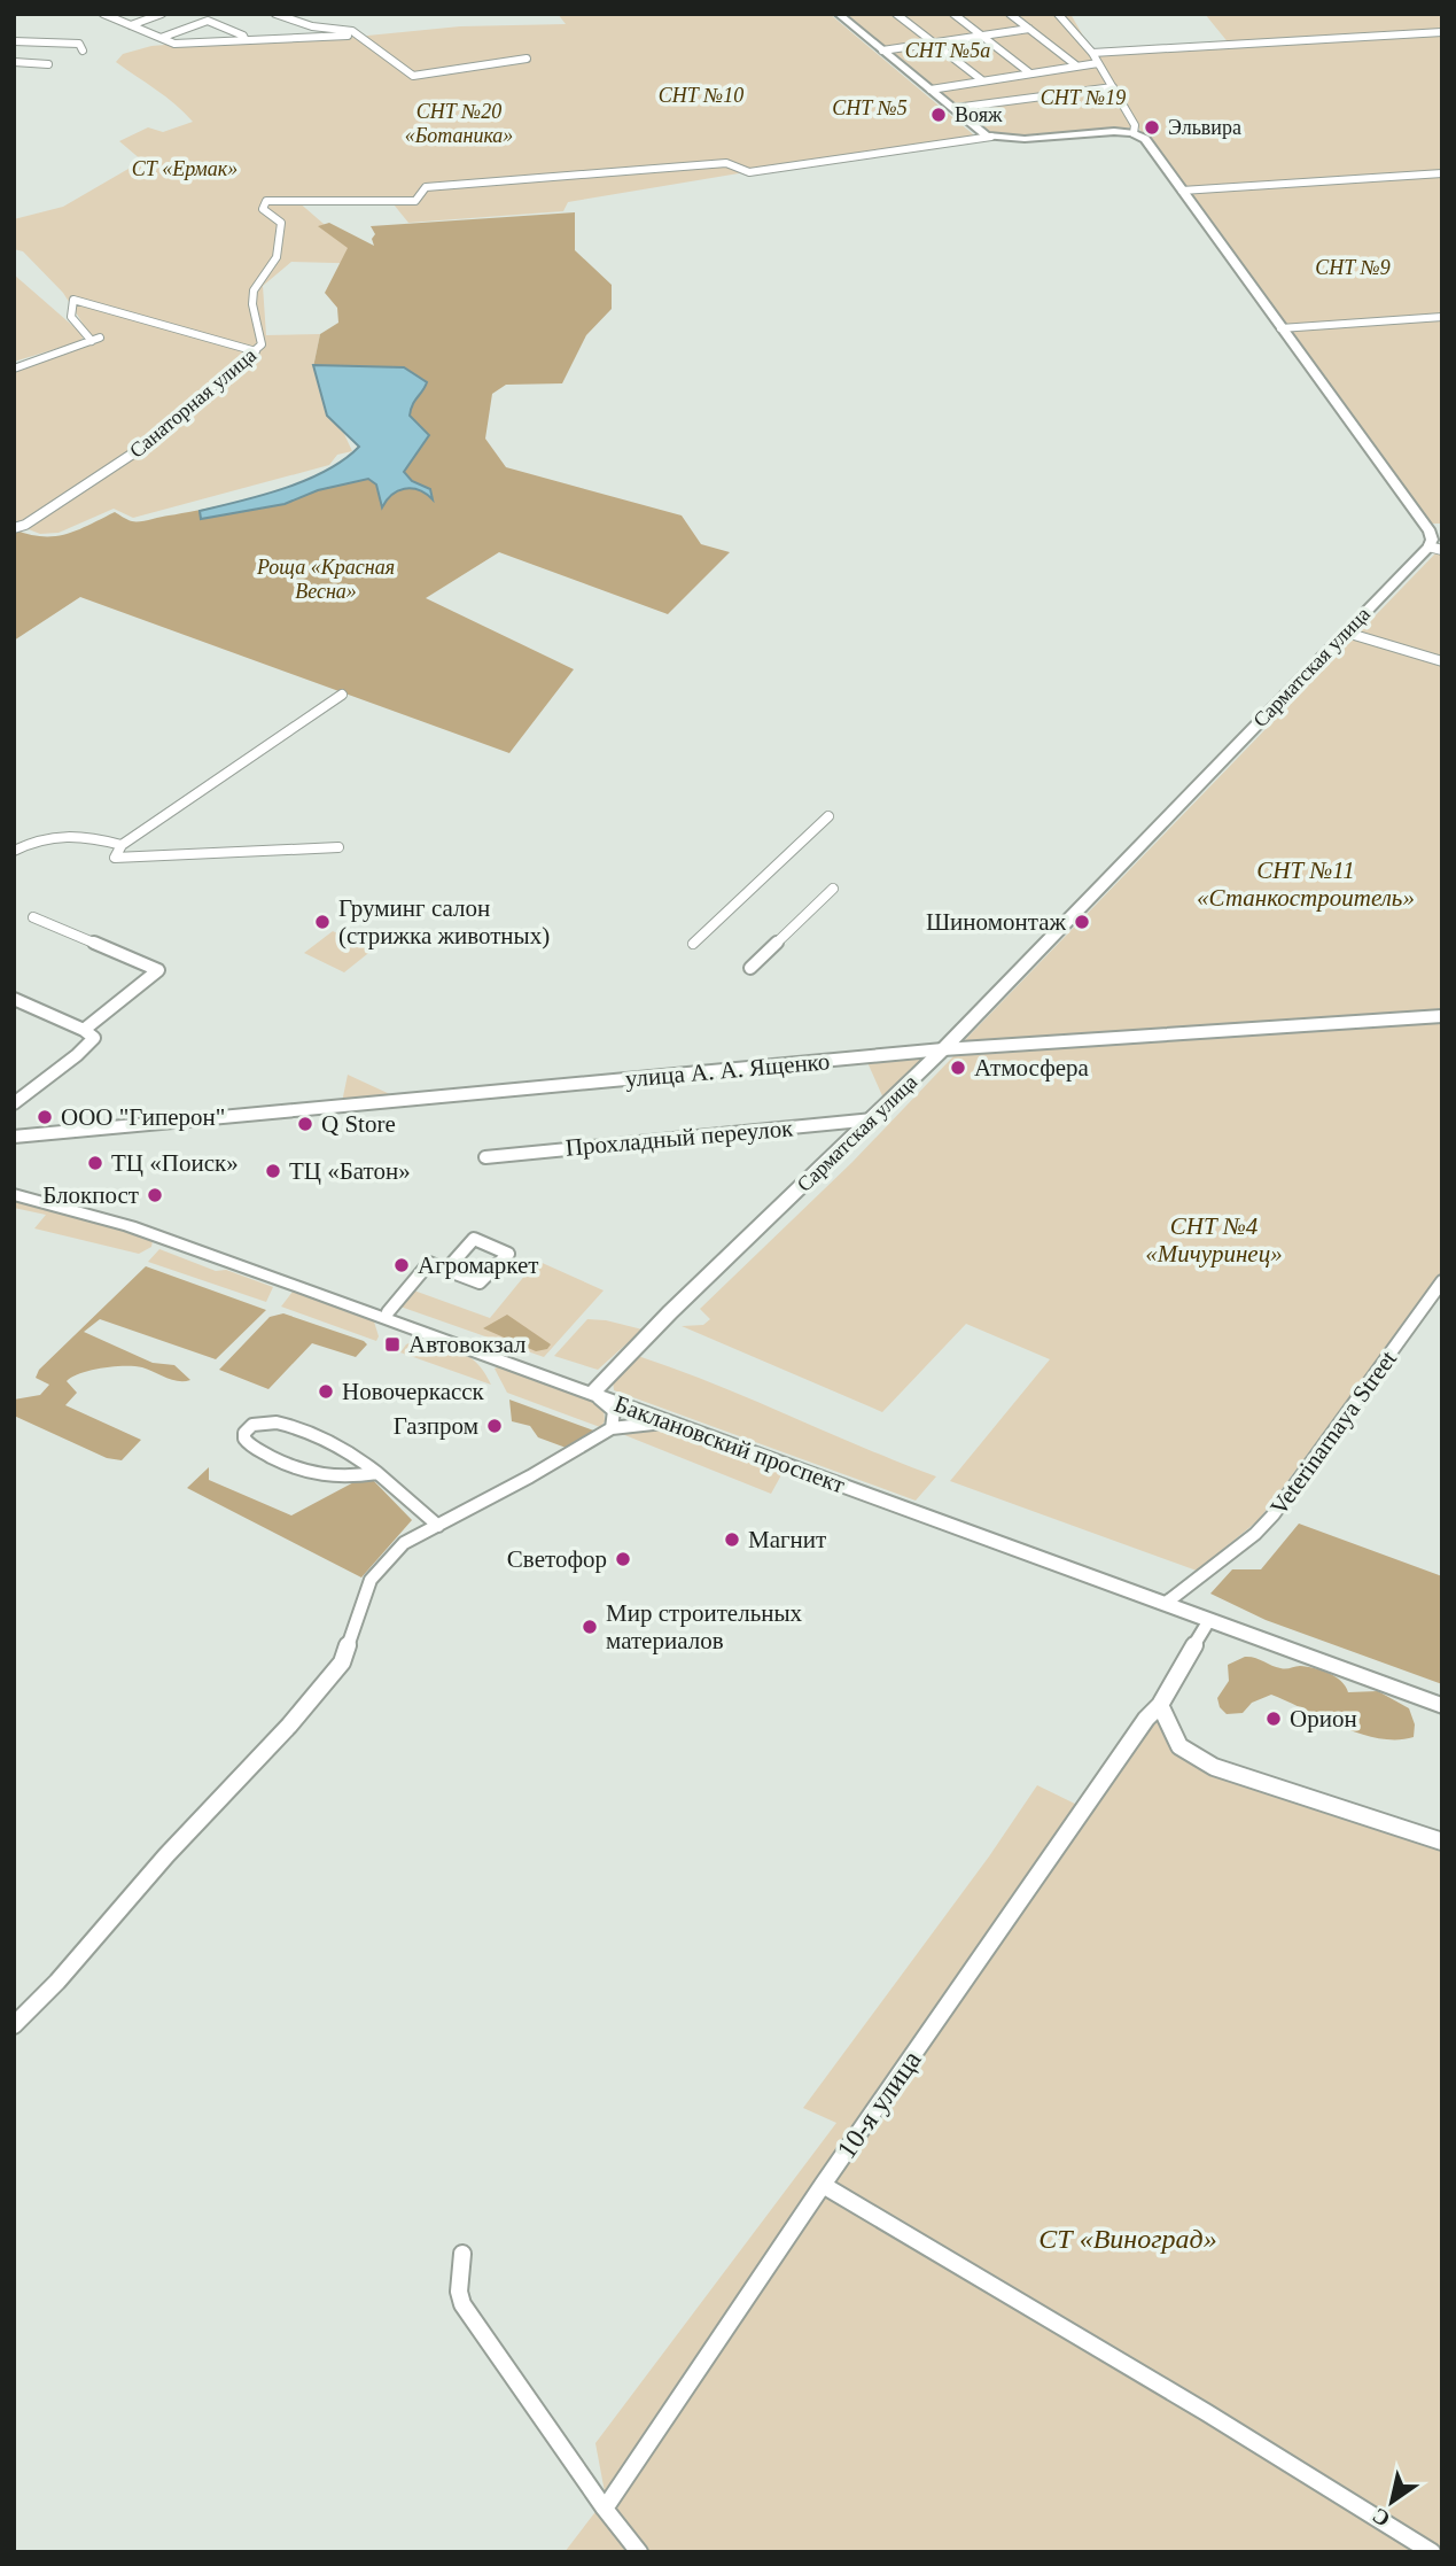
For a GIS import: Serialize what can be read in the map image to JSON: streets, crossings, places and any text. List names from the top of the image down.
{
  "streets": {
    "main road": ["Сарматская улица", "Баклановский проспект"],
    "street": [
      "Санаторная улица",
      "улица А. А. Ященко",
      "Прохладный переулок",
      "Veterinarnaya Street",
      "10-я улица"
    ]
  },
  "crossings": [
    ["Сарматская улица", "улица А. А. Ященко"],
    ["Сарматская улица", "Прохладный переулок"],
    ["Сарматская улица", "Баклановский проспект"],
    ["Veterinarnaya Street", "Баклановский проспект"],
    ["Баклановский проспект", "10-я улица"]
  ],
  "parks": [
    "СНТ №5а",
    "СНТ №10",
    "СНТ №19",
    "СНТ №5",
    "СНТ №20 «Ботаника»",
    "СТ «Ермак»",
    "СНТ №9",
    "Роща «Красная Весна»",
    "СНТ №11 «Станкостроитель»",
    "СНТ №4 «Мичуринец»",
    "СТ «Виноград»"
  ],
  "places": {
    "other": [
      "Вояж",
      "Эльвира",
      "Груминг салон (стрижка животных)",
      "Шиномонтаж",
      "Атмосфера",
      "ООО \"Гиперон\"",
      "Q Store",
      "ТЦ «Поиск»",
      "ТЦ «Батон»",
      "Блокпост",
      "Агромаркет",
      "Новочеркасск",
      "Газпром",
      "Магнит",
      "Светофор",
      "Мир строительных материалов",
      "Орион"
    ],
    "transit": ["Автовокзал"]
  },
  "north": "bottom left"
}
